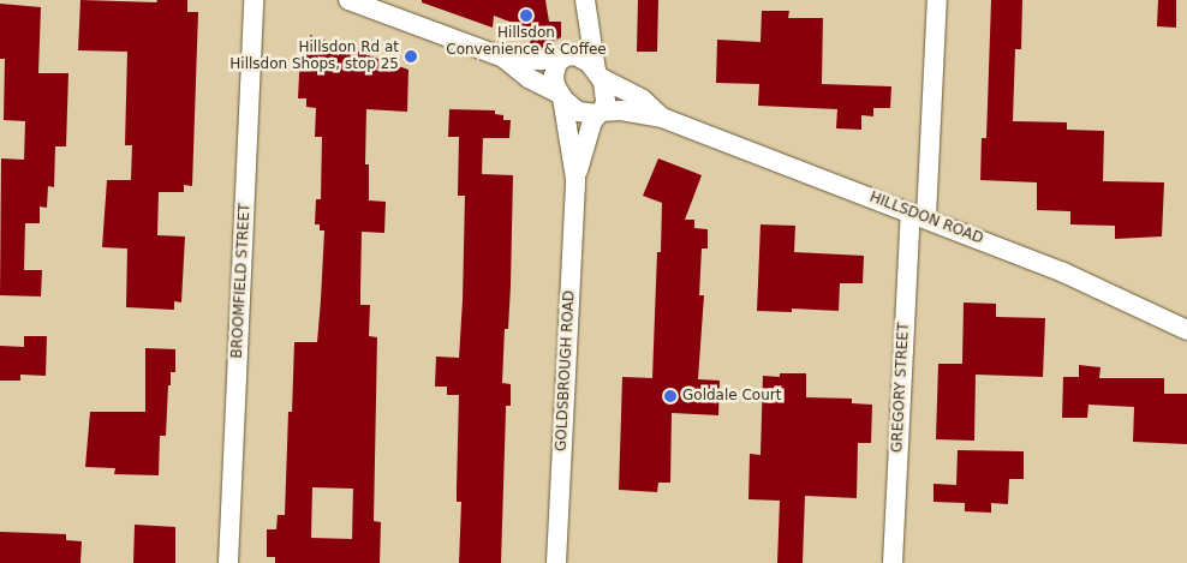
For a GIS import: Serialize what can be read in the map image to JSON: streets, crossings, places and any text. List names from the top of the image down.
{
  "streets": {
    "street": [
      "HILLSDON ROAD",
      "BROOMFIELD STREET",
      "GOLDSBROUGH ROAD",
      "GREGORY STREET"
    ]
  },
  "crossings": [
    ["HILLSDON ROAD", "GOLDSBROUGH ROAD"],
    ["HILLSDON ROAD", "GREGORY STREET"]
  ],
  "places": ["Hillsdon Convenience & Coffee", "Hillsdon Rd at Hillsdon Shops, stop 25", "Goldale Court"]
}
